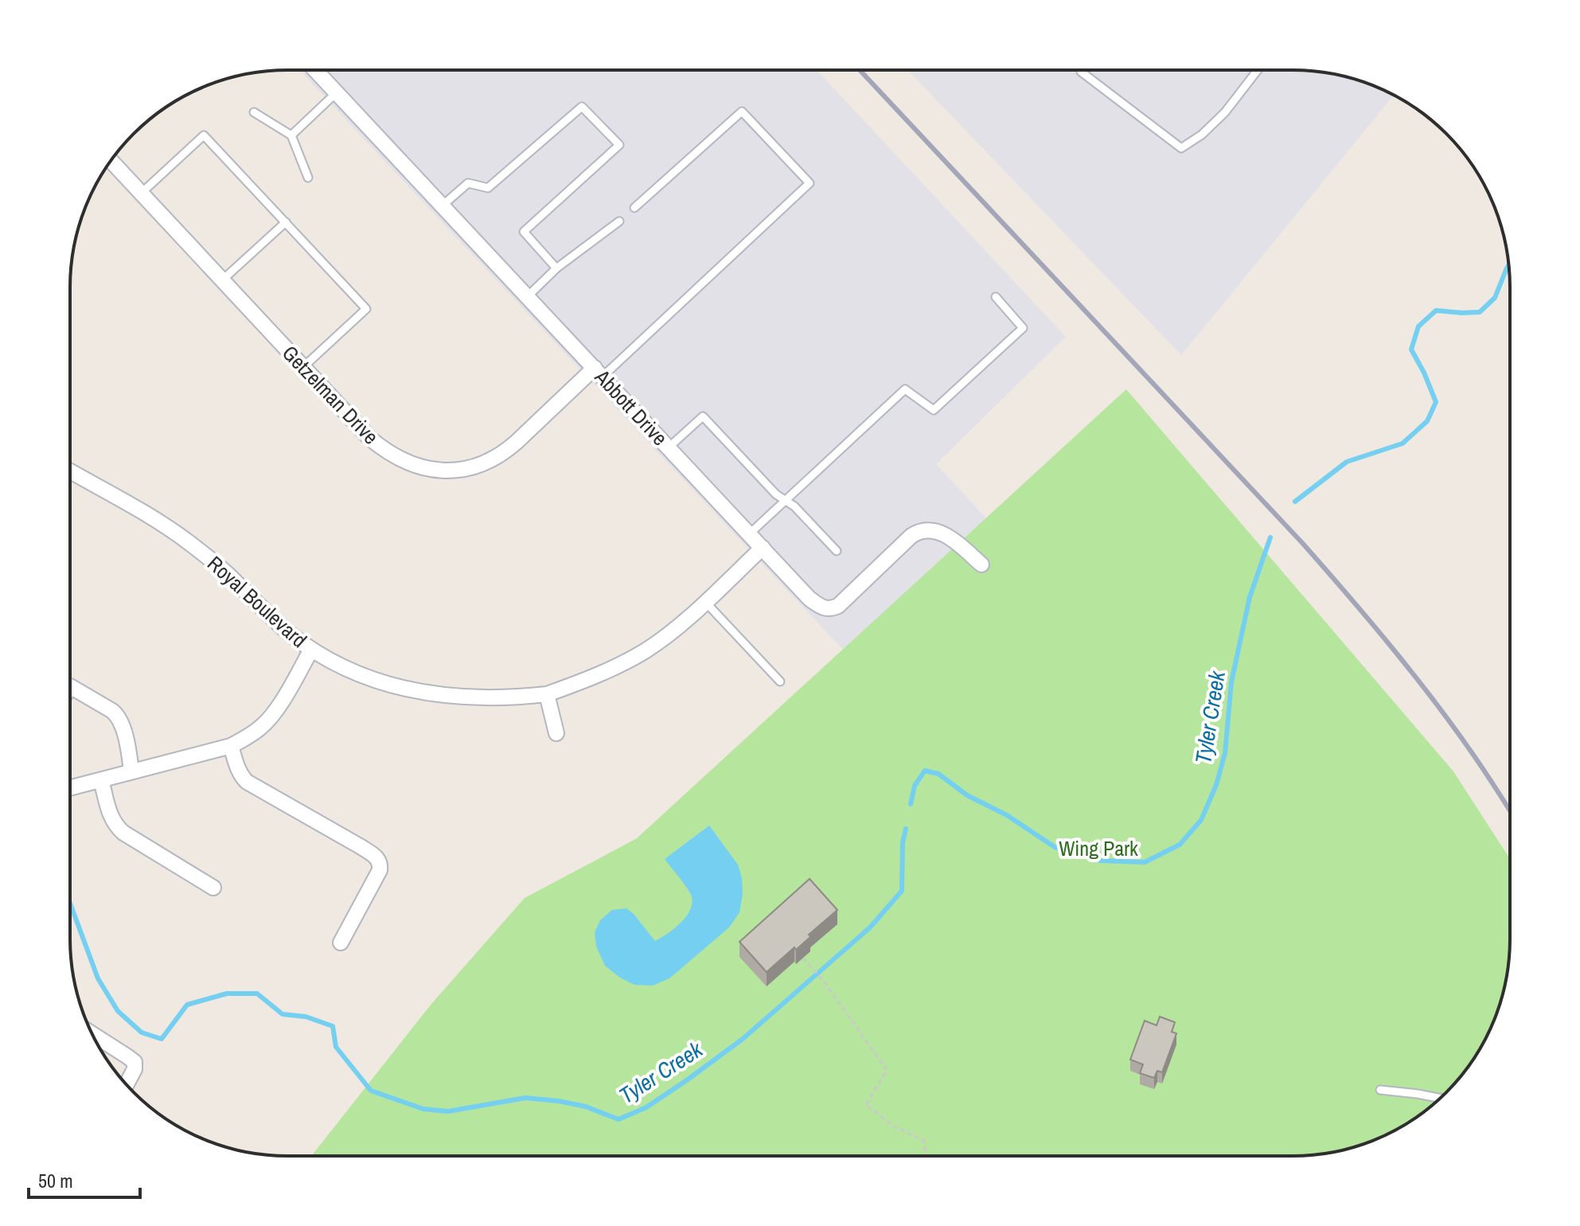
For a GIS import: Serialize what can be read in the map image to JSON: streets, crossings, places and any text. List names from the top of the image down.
{
  "streets": {
    "street": ["Getzelman Drive", "Abbott Drive", "Royal Boulevard"]
  },
  "crossings": [
    ["Getzelman Drive", "Abbott Drive"],
    ["Abbott Drive", "Royal Boulevard"]
  ],
  "water": ["Tyler Creek"],
  "parks": ["Wing Park"],
  "scale_bar": "50 m"
}
